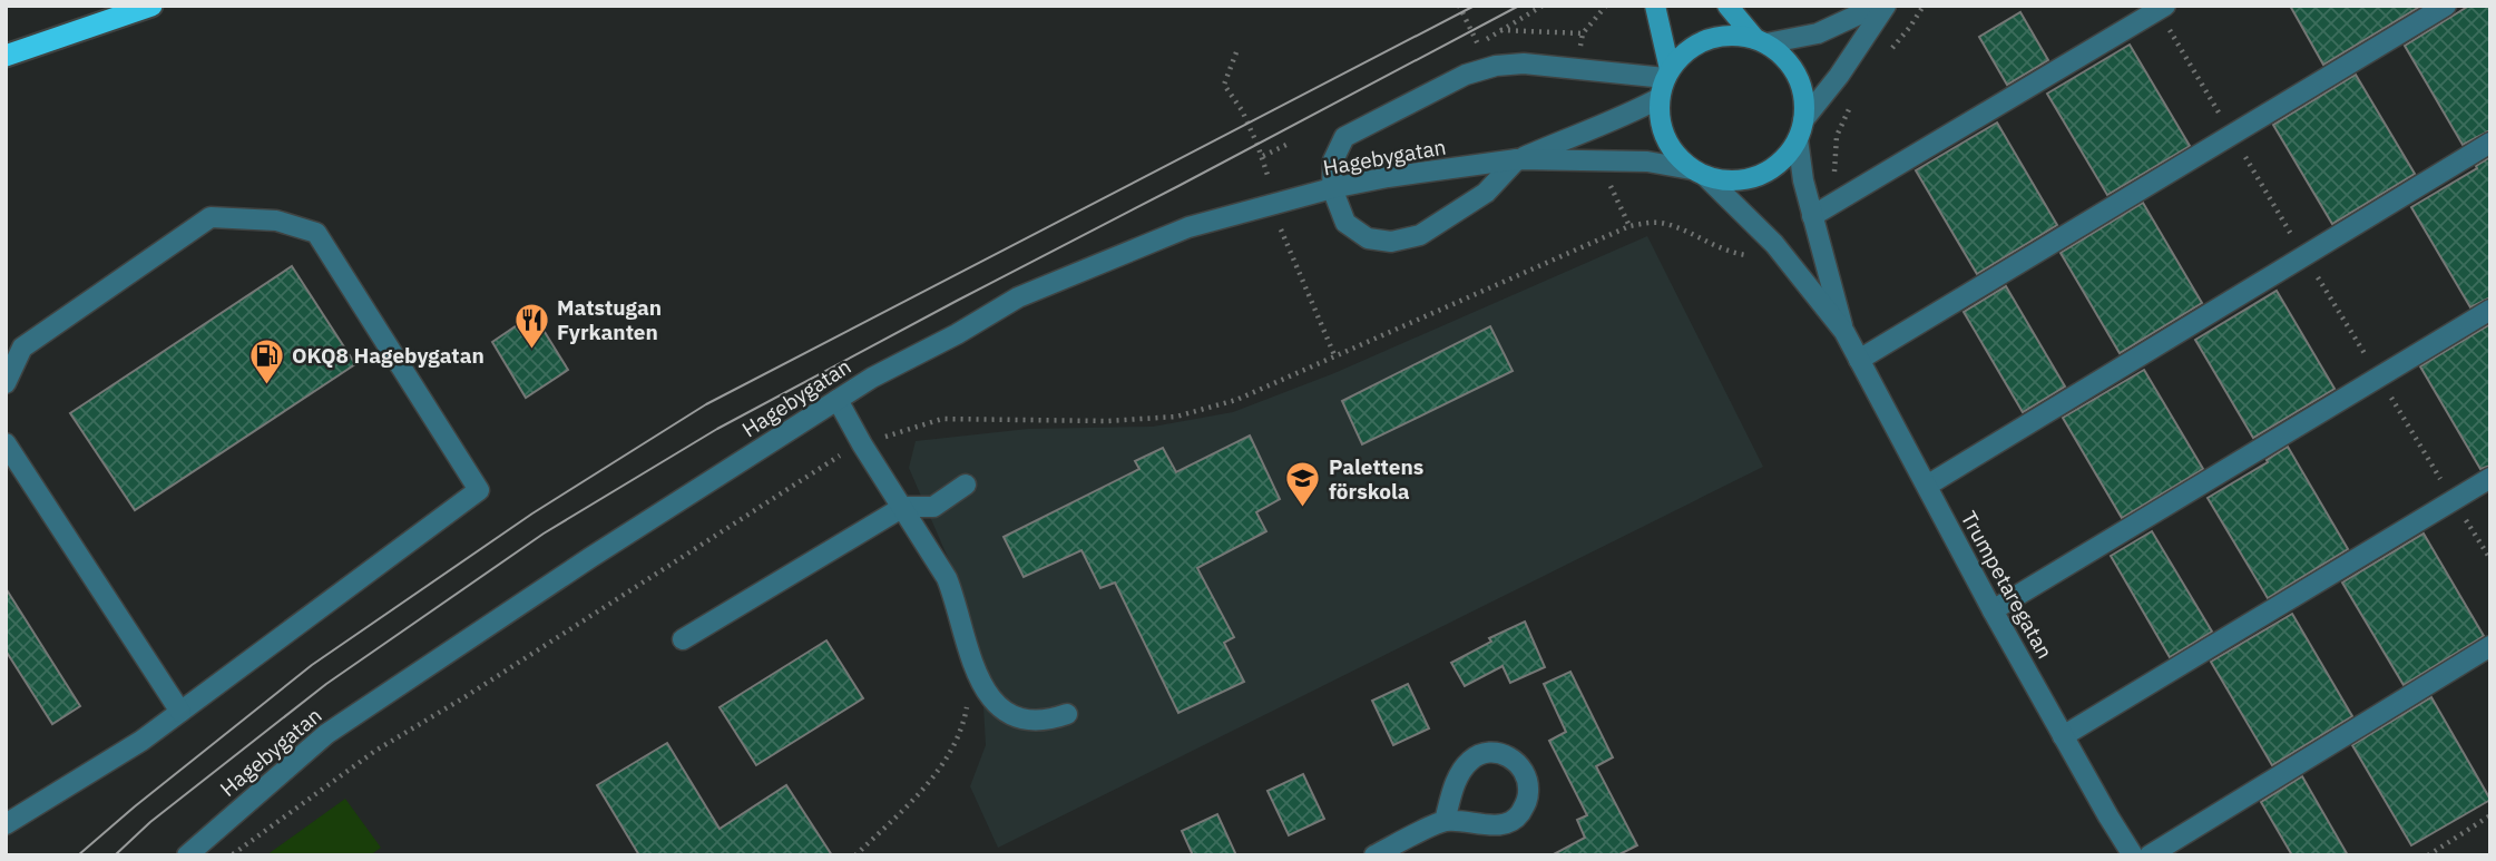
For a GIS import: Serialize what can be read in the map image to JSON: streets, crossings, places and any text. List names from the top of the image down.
{
  "streets": {
    "street": ["Hagebygatan", "Trumpetaregatan"]
  },
  "crossings": [
    ["Hagebygatan", "Trumpetaregatan"]
  ],
  "places": {
    "restaurant": ["Matstugan Fyrkanten"],
    "fuel station": ["OKQ8 Hagebygatan"],
    "school or university": ["Palettens förskola"]
  }
}
